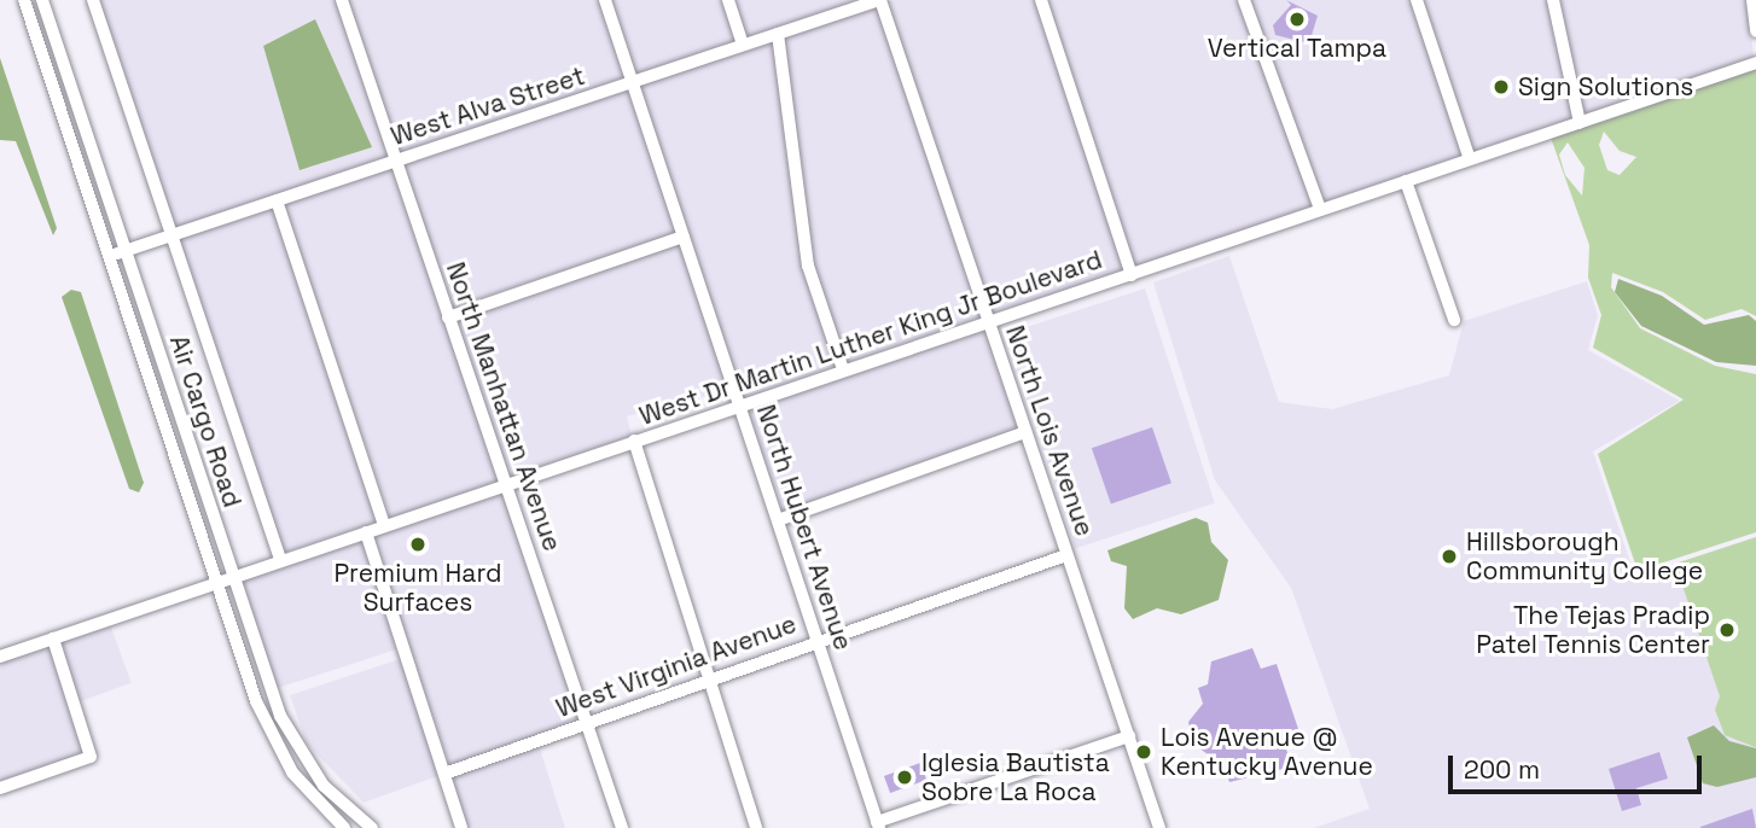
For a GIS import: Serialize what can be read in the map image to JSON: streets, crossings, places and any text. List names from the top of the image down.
{
  "streets": {
    "street": [
      "West Alva Street",
      "West Dr Martin Luther King Jr Boulevard",
      "North Manhattan Avenue",
      "Air Cargo Road",
      "North Lois Avenue",
      "North Hubert Avenue",
      "West Virginia Avenue"
    ]
  },
  "crossings": [
    ["West Alva Street", "North Manhattan Avenue"],
    ["West Alva Street", "Air Cargo Road"],
    ["West Alva Street", "North Lois Avenue"],
    ["West Alva Street", "North Hubert Avenue"],
    ["West Dr Martin Luther King Jr Boulevard", "North Manhattan Avenue"],
    ["West Dr Martin Luther King Jr Boulevard", "Air Cargo Road"],
    ["West Dr Martin Luther King Jr Boulevard", "North Lois Avenue"],
    ["West Dr Martin Luther King Jr Boulevard", "North Hubert Avenue"],
    ["North Manhattan Avenue", "West Virginia Avenue"],
    ["North Lois Avenue", "West Virginia Avenue"],
    ["North Hubert Avenue", "West Virginia Avenue"]
  ],
  "places": [
    "Vertical Tampa",
    "Sign Solutions",
    "Premium Hard Surfaces",
    "Hillsborough Community College",
    "The Tejas Pradip Patel Tennis Center",
    "Lois Avenue @ Kentucky Avenue",
    "Iglesia Bautista Sobre La Roca"
  ],
  "scale_bar": "200 m"
}
